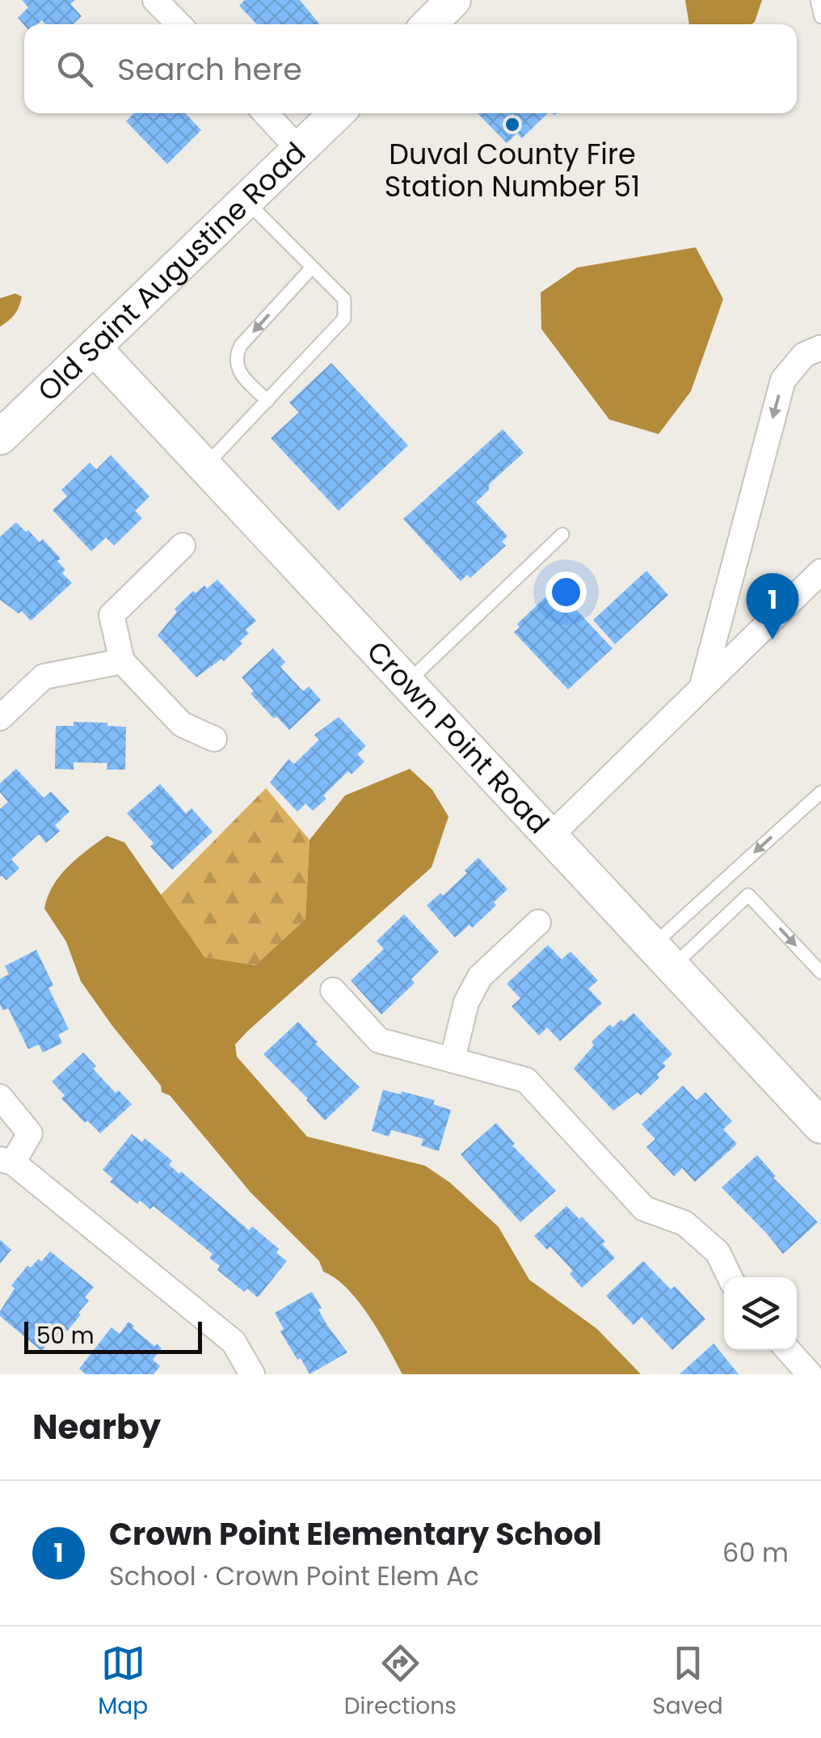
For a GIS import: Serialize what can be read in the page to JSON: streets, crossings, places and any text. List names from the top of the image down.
{
  "streets": {
    "street": ["Old Saint Augustine Road", "Crown Point Road"]
  },
  "crossings": [
    ["Old Saint Augustine Road", "Crown Point Road"]
  ],
  "places": ["Duval County Fire Station Number 51"],
  "scale_bar": "50 m",
  "page": {
    "search": "Search here",
    "pins": "1",
    "scale": "50 m",
    "heading": "Nearby",
    "list": [
      {
        "mark": "1",
        "name": "Crown Point Elementary School",
        "note": "School · Crown Point Elem Ac",
        "value": "60 m"
      }
    ],
    "nav": ["Map", "Directions", "Saved"]
  }
}
